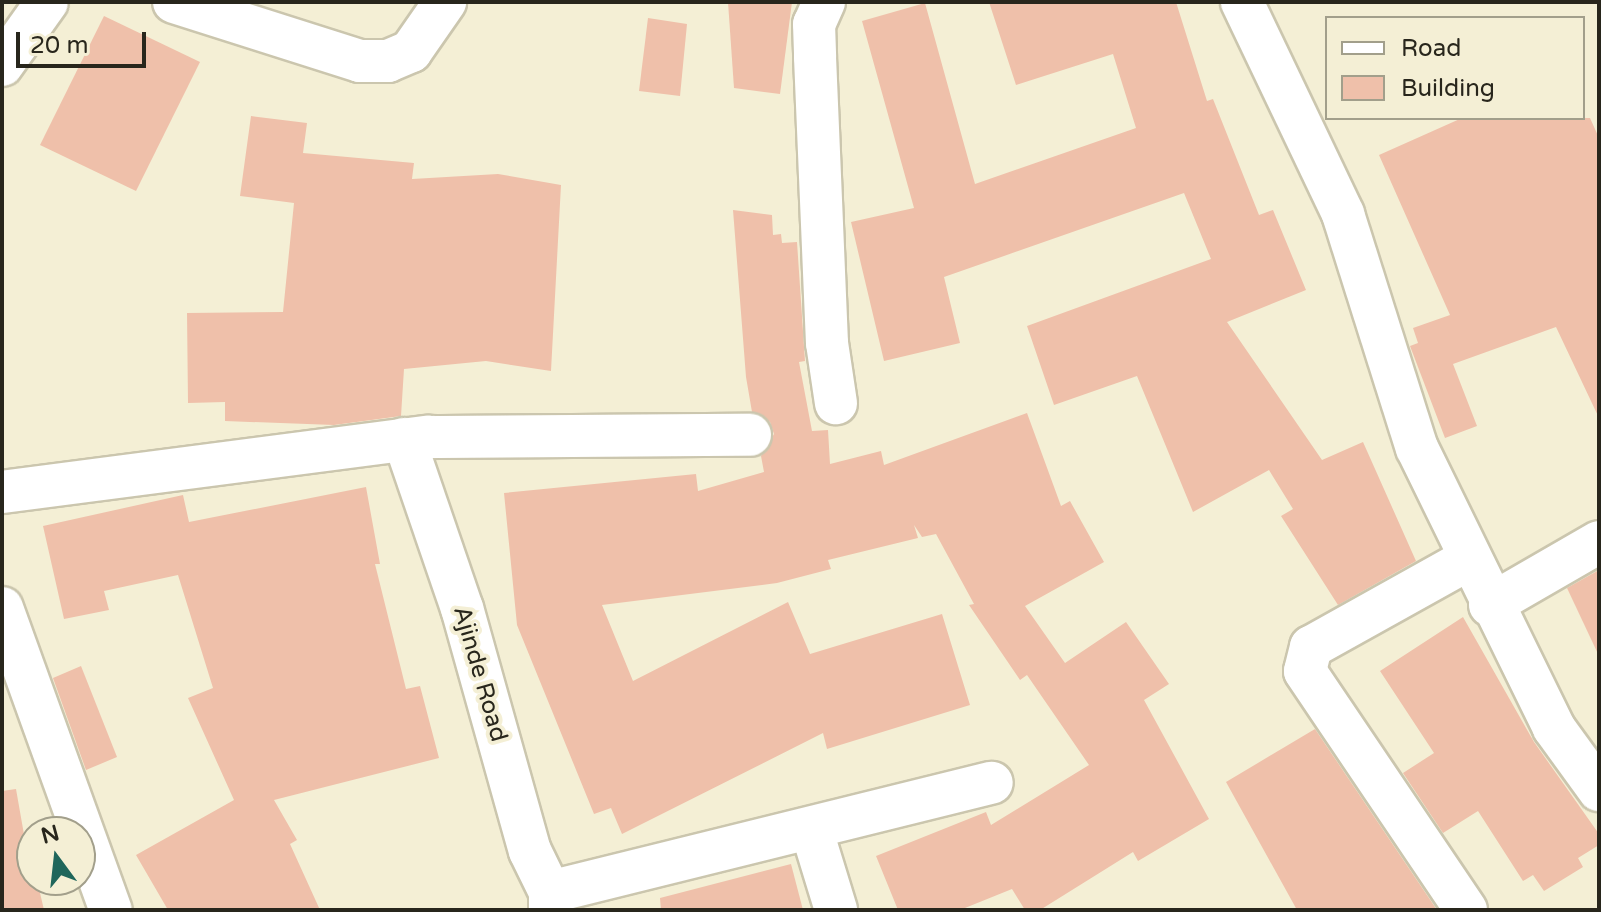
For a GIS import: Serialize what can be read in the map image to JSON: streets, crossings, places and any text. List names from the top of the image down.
{
  "streets": {
    "street": ["Ajinde Road"]
  },
  "legend": ["Road", "Building"],
  "scale_bar": "20 m",
  "north": "top"
}
